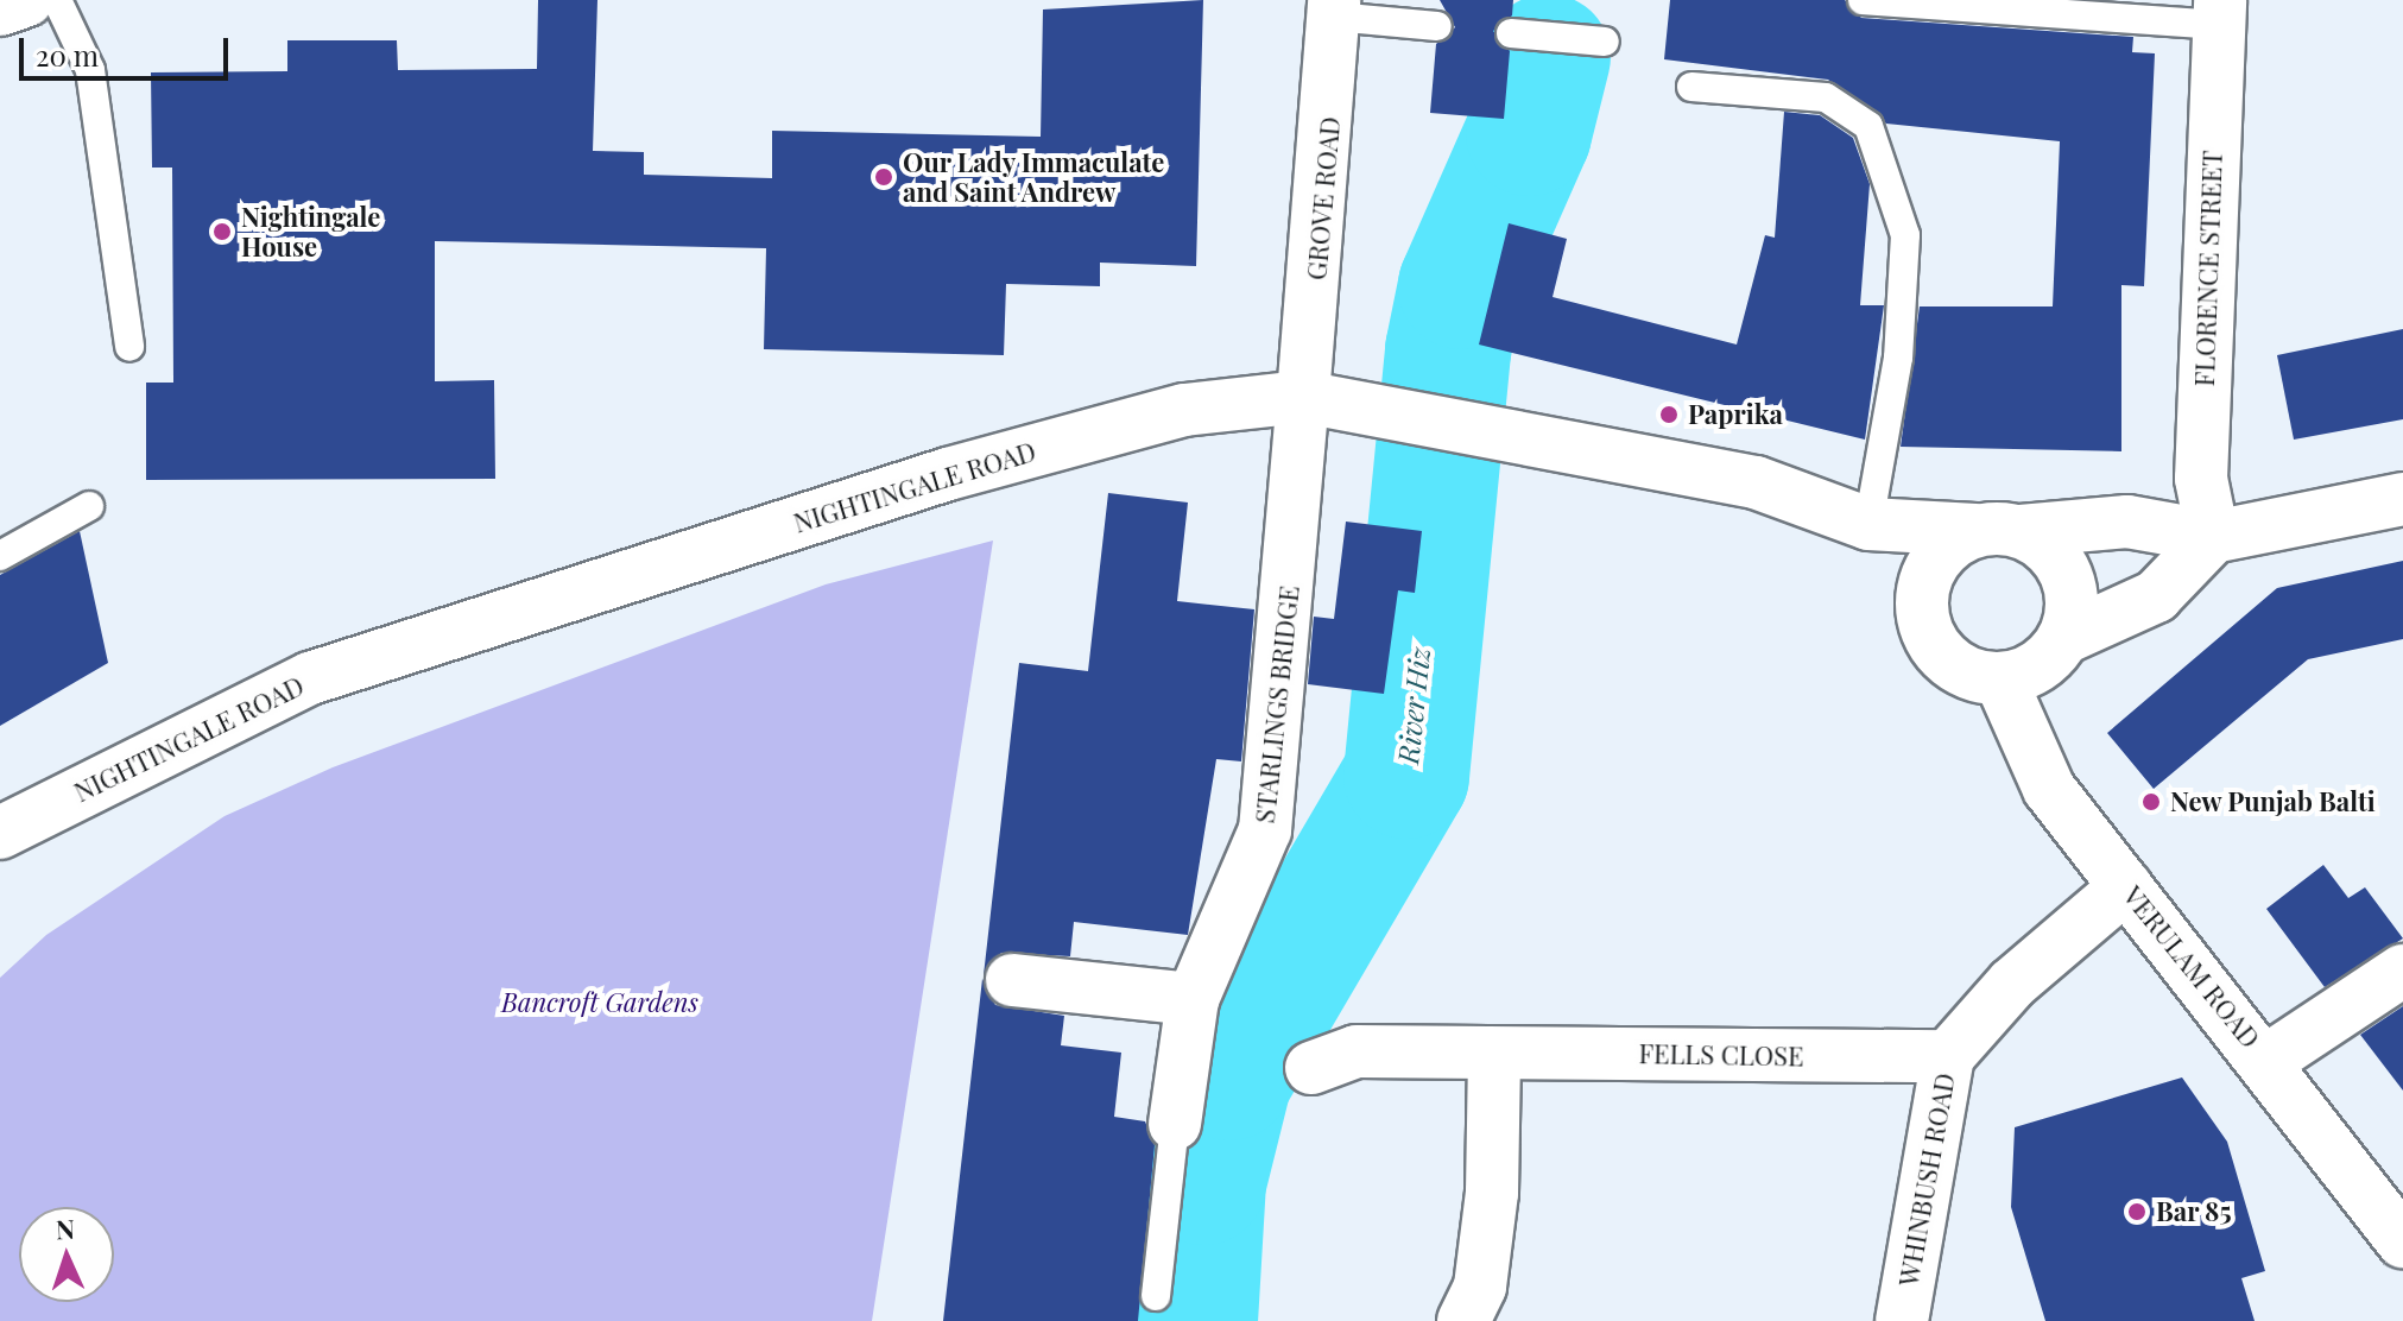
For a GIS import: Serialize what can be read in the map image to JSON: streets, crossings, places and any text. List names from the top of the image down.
{
  "streets": {
    "street": [
      "GROVE ROAD",
      "FLORENCE STREET",
      "NIGHTINGALE ROAD",
      "STARLINGS BRIDGE",
      "VERULAM ROAD",
      "FELLS CLOSE",
      "WHINBUSH ROAD"
    ]
  },
  "crossings": [
    ["GROVE ROAD", "NIGHTINGALE ROAD"],
    ["GROVE ROAD", "STARLINGS BRIDGE"],
    ["FLORENCE STREET", "NIGHTINGALE ROAD"],
    ["NIGHTINGALE ROAD", "STARLINGS BRIDGE"],
    ["NIGHTINGALE ROAD", "VERULAM ROAD"],
    ["VERULAM ROAD", "WHINBUSH ROAD"],
    ["FELLS CLOSE", "WHINBUSH ROAD"]
  ],
  "water": ["River Hiz"],
  "parks": ["Bancroft Gardens"],
  "places": [
    "Our Lady Immaculate and Saint Andrew",
    "Nightingale House",
    "Paprika",
    "New Punjab Balti",
    "Bar 85"
  ],
  "scale_bar": "20 m",
  "north": "top"
}
